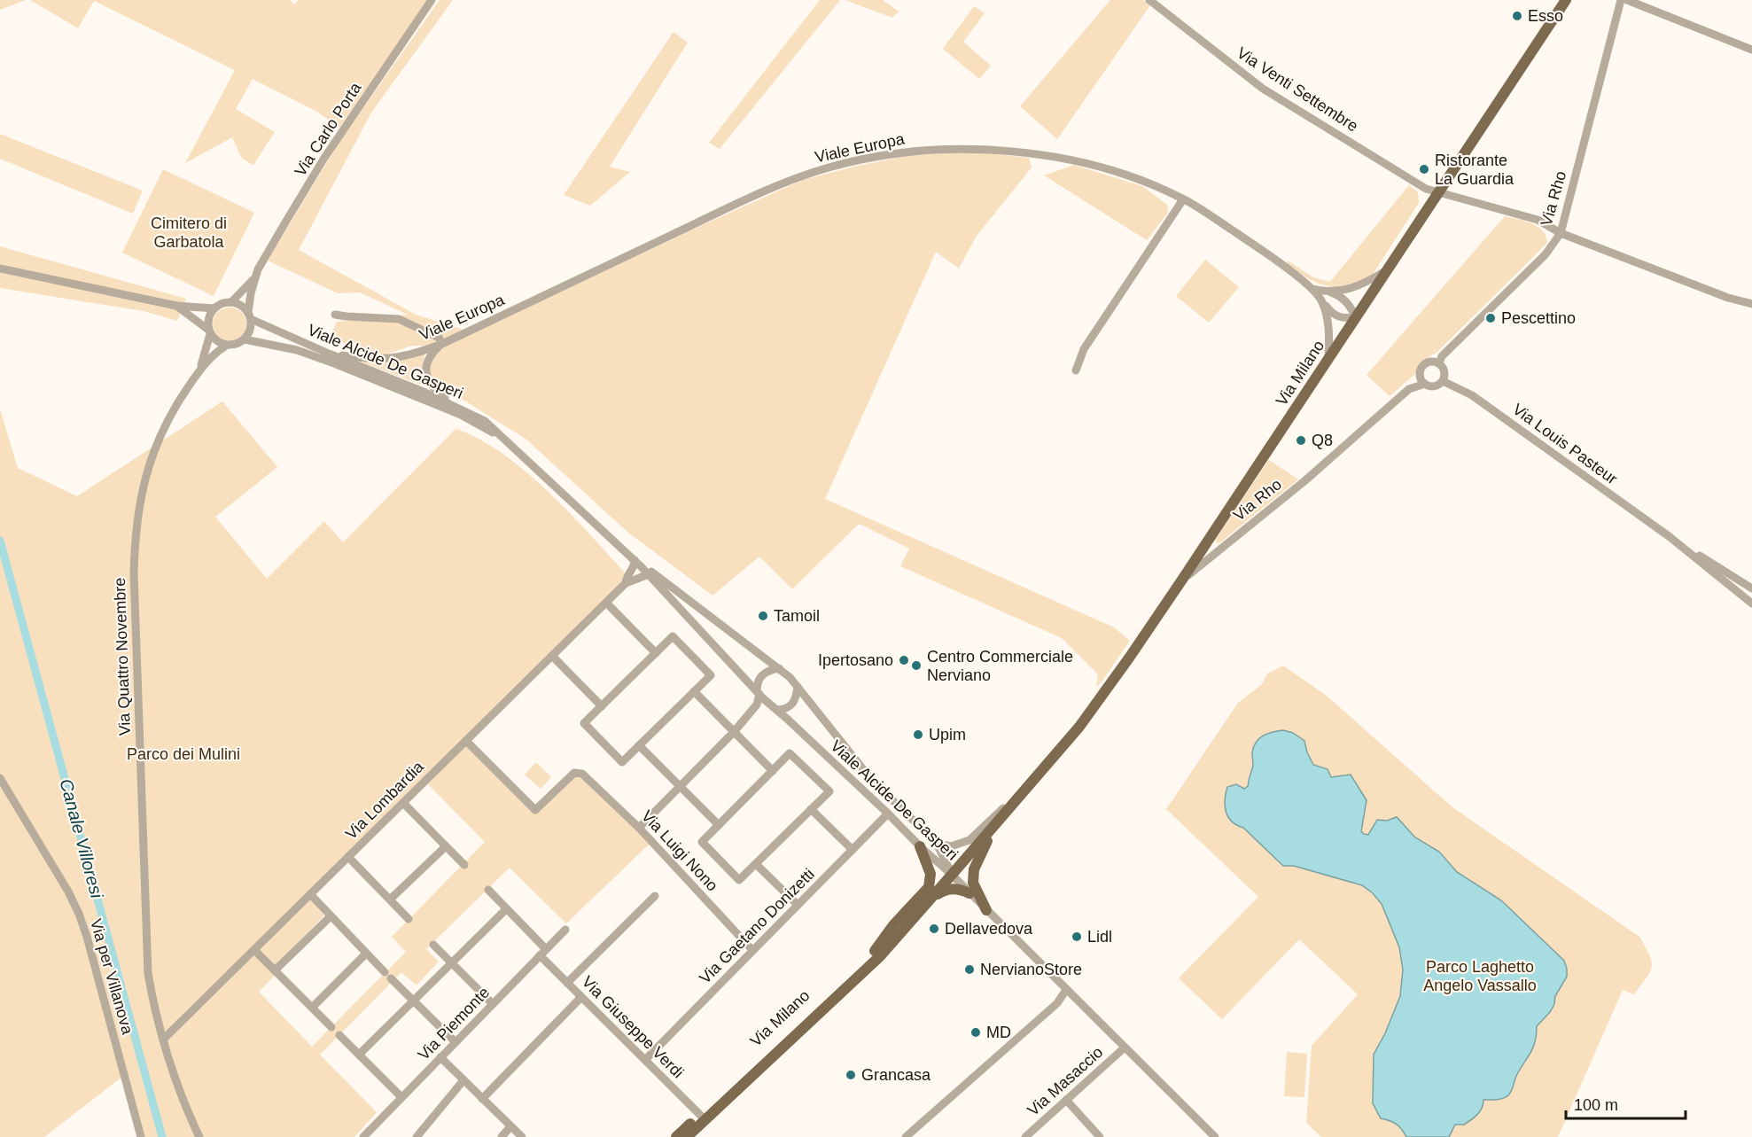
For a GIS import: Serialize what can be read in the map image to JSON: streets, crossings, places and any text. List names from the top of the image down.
{
  "streets": {
    "main road": ["Via Milano"],
    "street": [
      "Via Venti Settembre",
      "Via Carlo Porta",
      "Viale Europa",
      "Via Rho",
      "Viale Alcide De Gasperi",
      "Via Louis Pasteur",
      "Via Quattro Novembre",
      "Via Lombardia",
      "Via Luigi Nono",
      "Via Gaetano Donizetti",
      "Via per Villanova",
      "Via Piemonte",
      "Via Giuseppe Verdi",
      "Via Masaccio"
    ]
  },
  "crossings": [
    ["Via Venti Settembre", "Via Rho"],
    ["Via Venti Settembre", "Via Milano"],
    ["Viale Europa", "Viale Alcide De Gasperi"],
    ["Viale Europa", "Via Milano"],
    ["Via Rho", "Via Milano"],
    ["Via Rho", "Via Louis Pasteur"],
    ["Viale Alcide De Gasperi", "Via Milano"],
    ["Viale Alcide De Gasperi", "Via Lombardia"],
    ["Viale Alcide De Gasperi", "Via Gaetano Donizetti"],
    ["Via Milano", "Via Giuseppe Verdi"],
    ["Via Quattro Novembre", "Via Lombardia"],
    ["Via Lombardia", "Via Luigi Nono"],
    ["Via Luigi Nono", "Via Gaetano Donizetti"],
    ["Via Gaetano Donizetti", "Via Giuseppe Verdi"],
    ["Via Piemonte", "Via Giuseppe Verdi"]
  ],
  "water": ["Canale Villoresi"],
  "parks": ["Cimitero di Garbatola", "Parco dei Mulini", "Parco Laghetto Angelo Vassallo"],
  "places": [
    "Esso",
    "Ristorante La Guardia",
    "Pescettino",
    "Q8",
    "Tamoil",
    "Ipertosano",
    "Centro Commerciale Nerviano",
    "Upim",
    "Dellavedova",
    "Lidl",
    "NervianoStore",
    "MD",
    "Grancasa"
  ],
  "scale_bar": "100 m"
}
